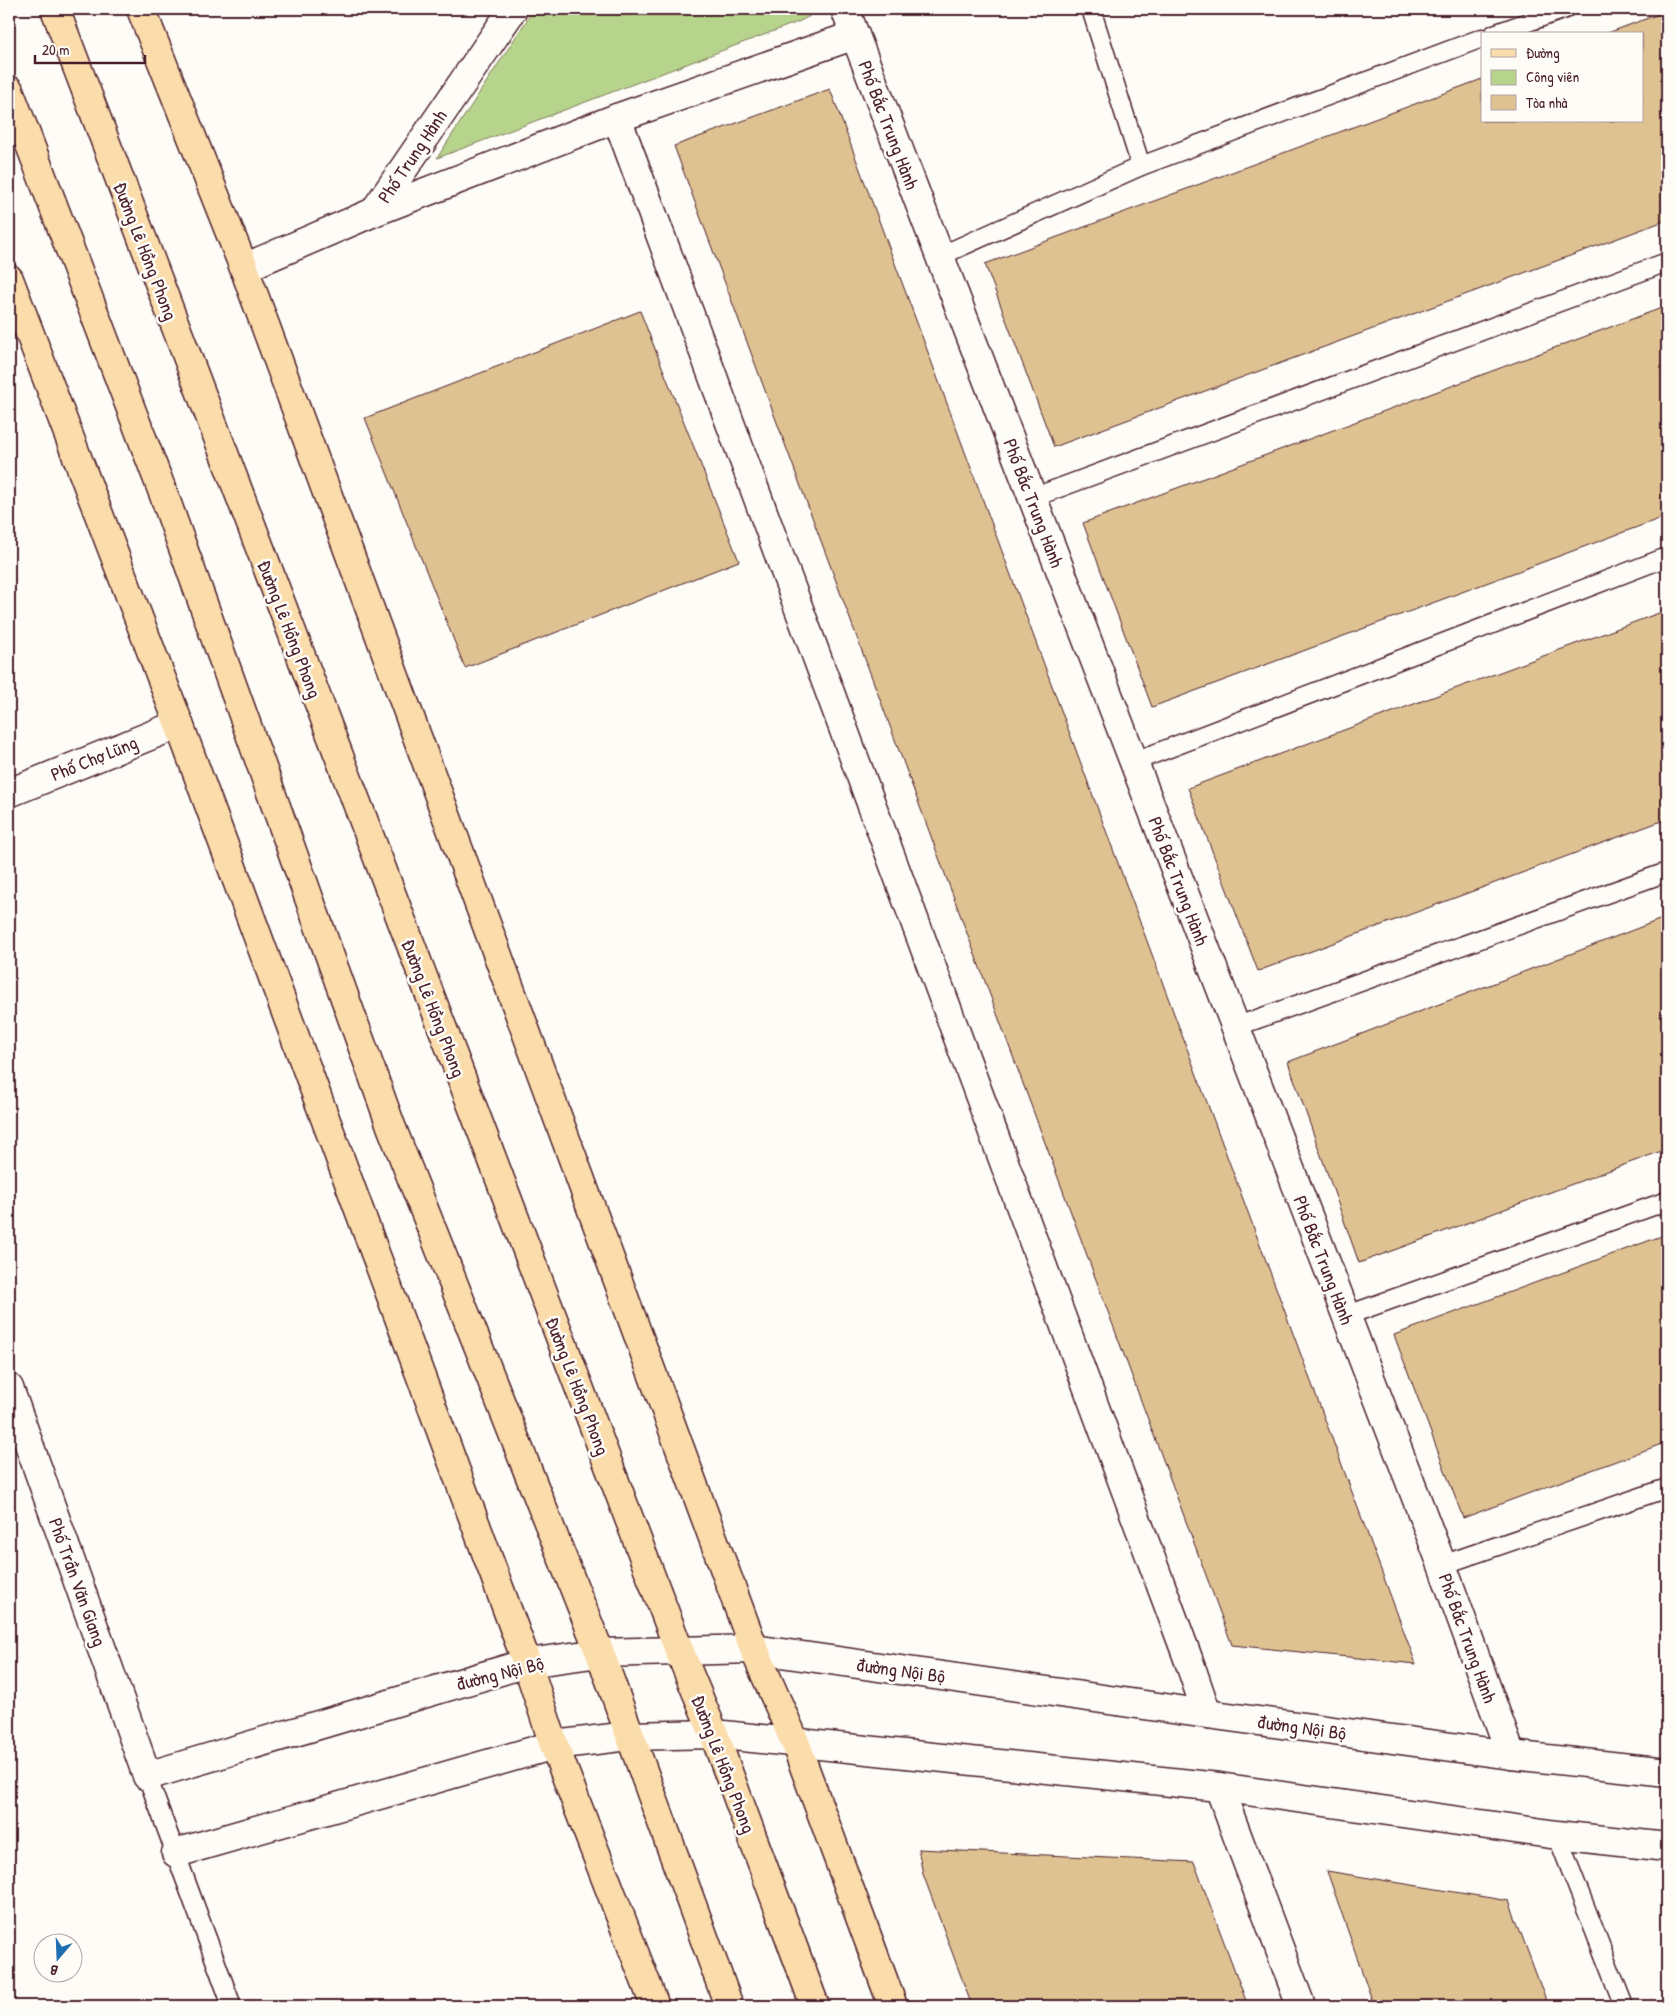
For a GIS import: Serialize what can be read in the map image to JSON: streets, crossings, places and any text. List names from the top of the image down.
{
  "streets": {
    "main road": ["Đường Lê Hồng Phong"],
    "street": [
      "Phố Bắc Trung Hành",
      "Phố Trung Hành",
      "Phố Chợ Lũng",
      "Phố Trần Văn Giang",
      "đường Nội Bộ"
    ]
  },
  "crossings": [
    ["Phố Bắc Trung Hành", "đường Nội Bộ"],
    ["Đường Lê Hồng Phong", "đường Nội Bộ"],
    ["Phố Trần Văn Giang", "đường Nội Bộ"]
  ],
  "legend": ["Đường", "Công viên", "Tòa nhà"],
  "scale_bar": "20 m",
  "north": "bottom"
}
